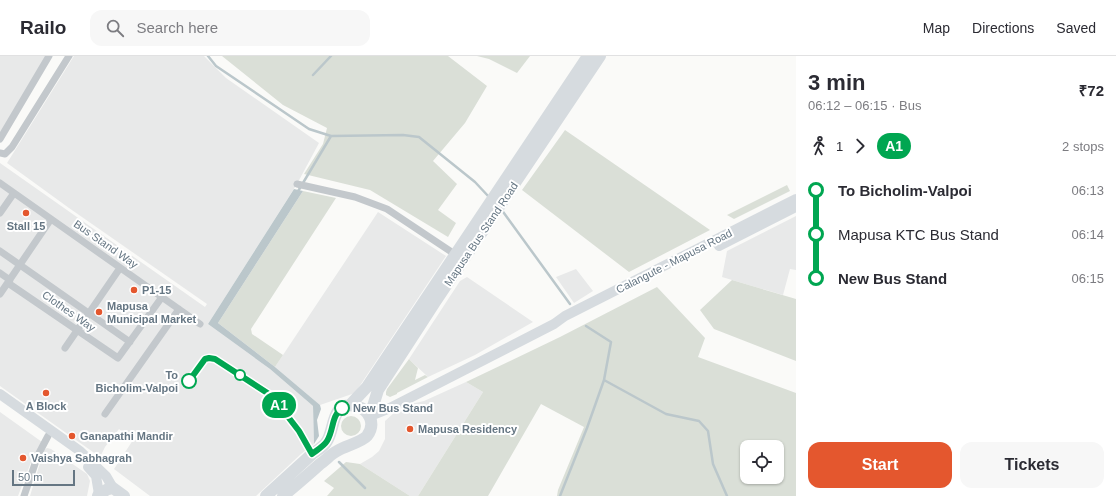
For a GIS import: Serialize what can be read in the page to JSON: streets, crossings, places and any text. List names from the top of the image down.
{
  "streets": {
    "main road": ["Mapusa Bus Stand Road", "Calangute - Mapusa Road"],
    "street": ["Bus Stand Way", "Clothes Way"]
  },
  "crossings": [
    ["Mapusa Bus Stand Road", "Calangute - Mapusa Road"]
  ],
  "places": [
    "Stall 15",
    "P1-15",
    "Mapusa Municipal Market",
    "To Bicholim-Valpoi",
    "A Block",
    "New Bus Stand",
    "Mapusa Residency",
    "Ganapathi Mandir",
    "Vaishya Sabhagrah"
  ],
  "lines": ["bus line A1"],
  "scale_bar": "50 m",
  "page": {
    "header": "Railo",
    "search": "Search here",
    "nav": ["Map", "Directions", "Saved"],
    "on_map": "A1",
    "heading": ["3 min", "06:12 – 06:15 · Bus", "₹72"],
    "legs": ["1", "A1", "2 stops"],
    "list": [
      {
        "name": "To Bicholim-Valpoi",
        "value": "06:13"
      },
      {
        "name": "Mapusa KTC Bus Stand",
        "value": "06:14"
      },
      {
        "name": "New Bus Stand",
        "value": "06:15"
      }
    ],
    "buttons": ["Start", "Tickets"],
    "scale": "50 m"
  }
}
